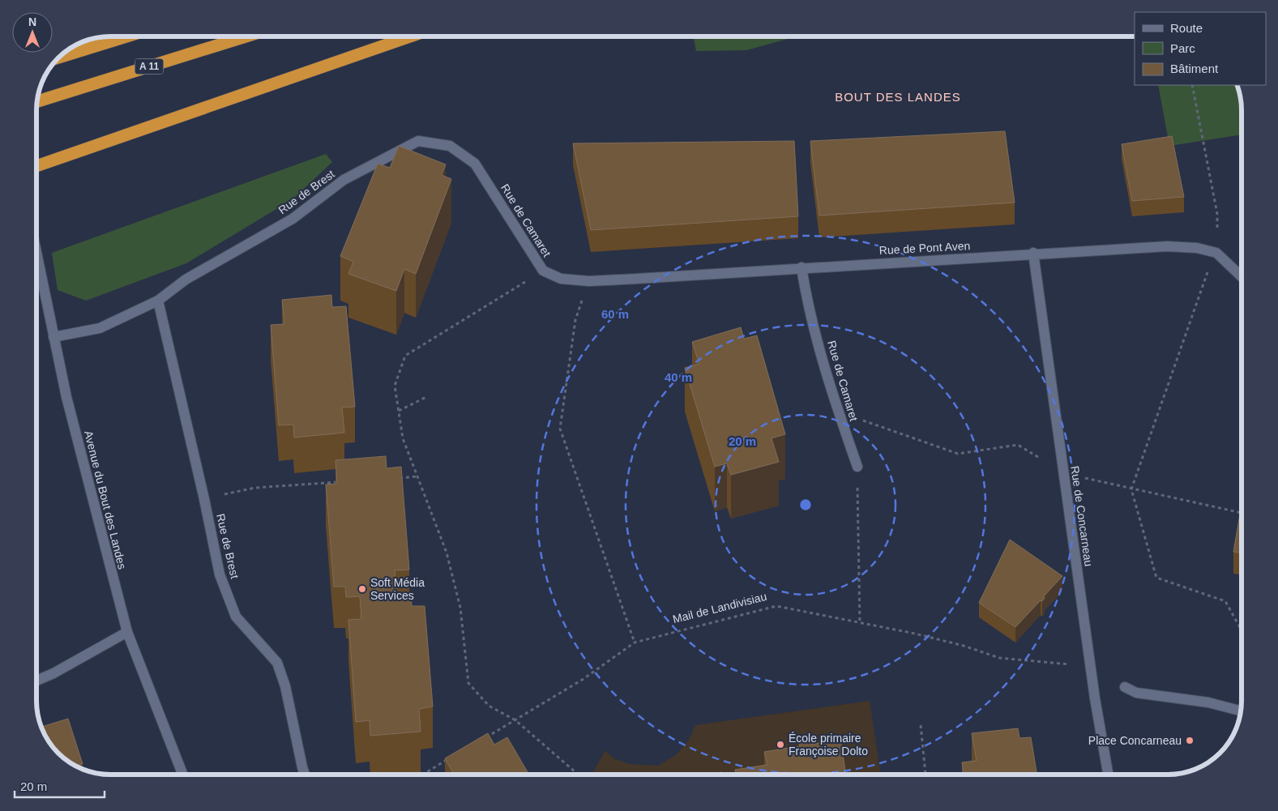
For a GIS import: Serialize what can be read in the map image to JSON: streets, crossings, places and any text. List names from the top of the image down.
{
  "streets": {
    "highway": ["A 11"],
    "street": [
      "Rue de Brest",
      "Rue de Camaret",
      "Rue de Pont Aven",
      "Avenue du Bout des Landes",
      "Rue de Concarneau"
    ],
    "path": ["Mail de Landivisiau"]
  },
  "crossings": [
    ["Rue de Brest", "Rue de Camaret"],
    ["Rue de Brest", "Avenue du Bout des Landes"],
    ["Rue de Camaret", "Rue de Pont Aven"],
    ["Rue de Pont Aven", "Rue de Concarneau"]
  ],
  "districts": ["BOUT DES LANDES"],
  "places": ["Soft Média Services", "Place Concarneau", "École primaire Françoise Dolto"],
  "legend": ["Route", "Parc", "Bâtiment"],
  "scale_bar": "20 m",
  "north": "top",
  "rings": ["60 m", "40 m", "20 m"]
}
